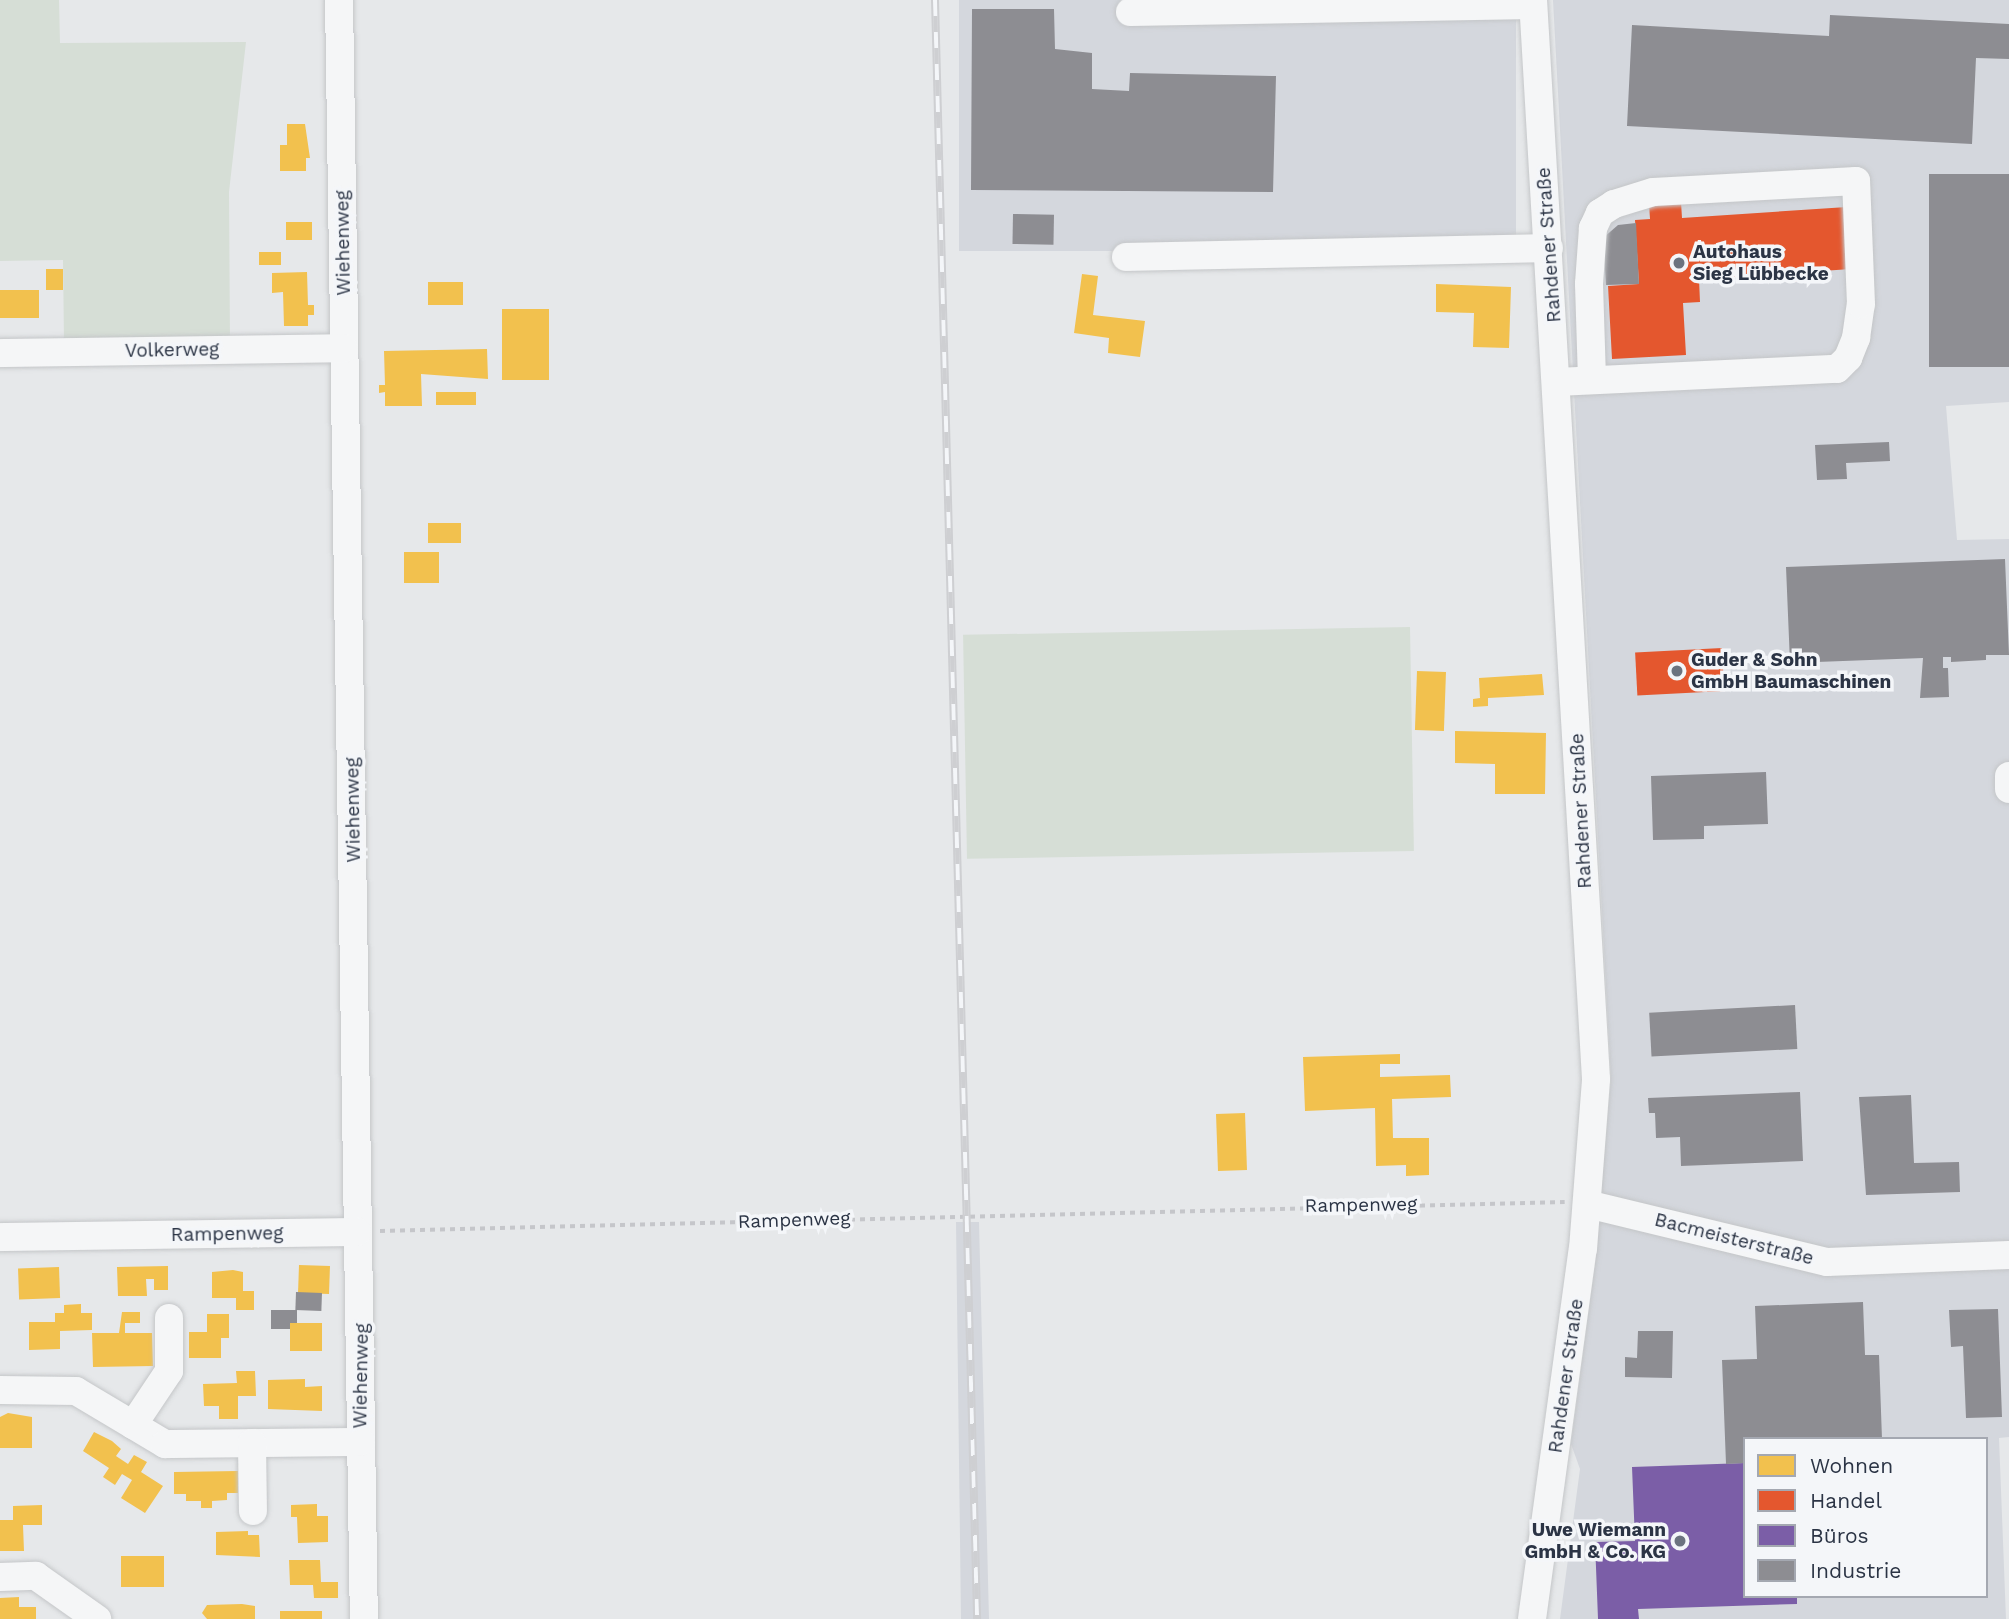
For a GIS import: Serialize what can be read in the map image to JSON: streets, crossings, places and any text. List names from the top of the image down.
{
  "streets": {
    "street": [
      "Wiehenweg",
      "Rahdener Straße",
      "Volkerweg",
      "Rampenweg",
      "Bacmeisterstraße"
    ]
  },
  "crossings": [
    ["Wiehenweg", "Volkerweg"],
    ["Wiehenweg", "Rampenweg"],
    ["Rahdener Straße", "Rampenweg"],
    ["Rahdener Straße", "Bacmeisterstraße"],
    ["Rampenweg", "Bacmeisterstraße"]
  ],
  "places": ["Autohaus Sieg Lübbecke", "Guder & Sohn GmbH Baumaschinen", "Uwe Wiemann GmbH & Co. KG"],
  "legend": [
    "Wohnen",
    "Handel",
    "Büros",
    "Industrie"
  ]
}
